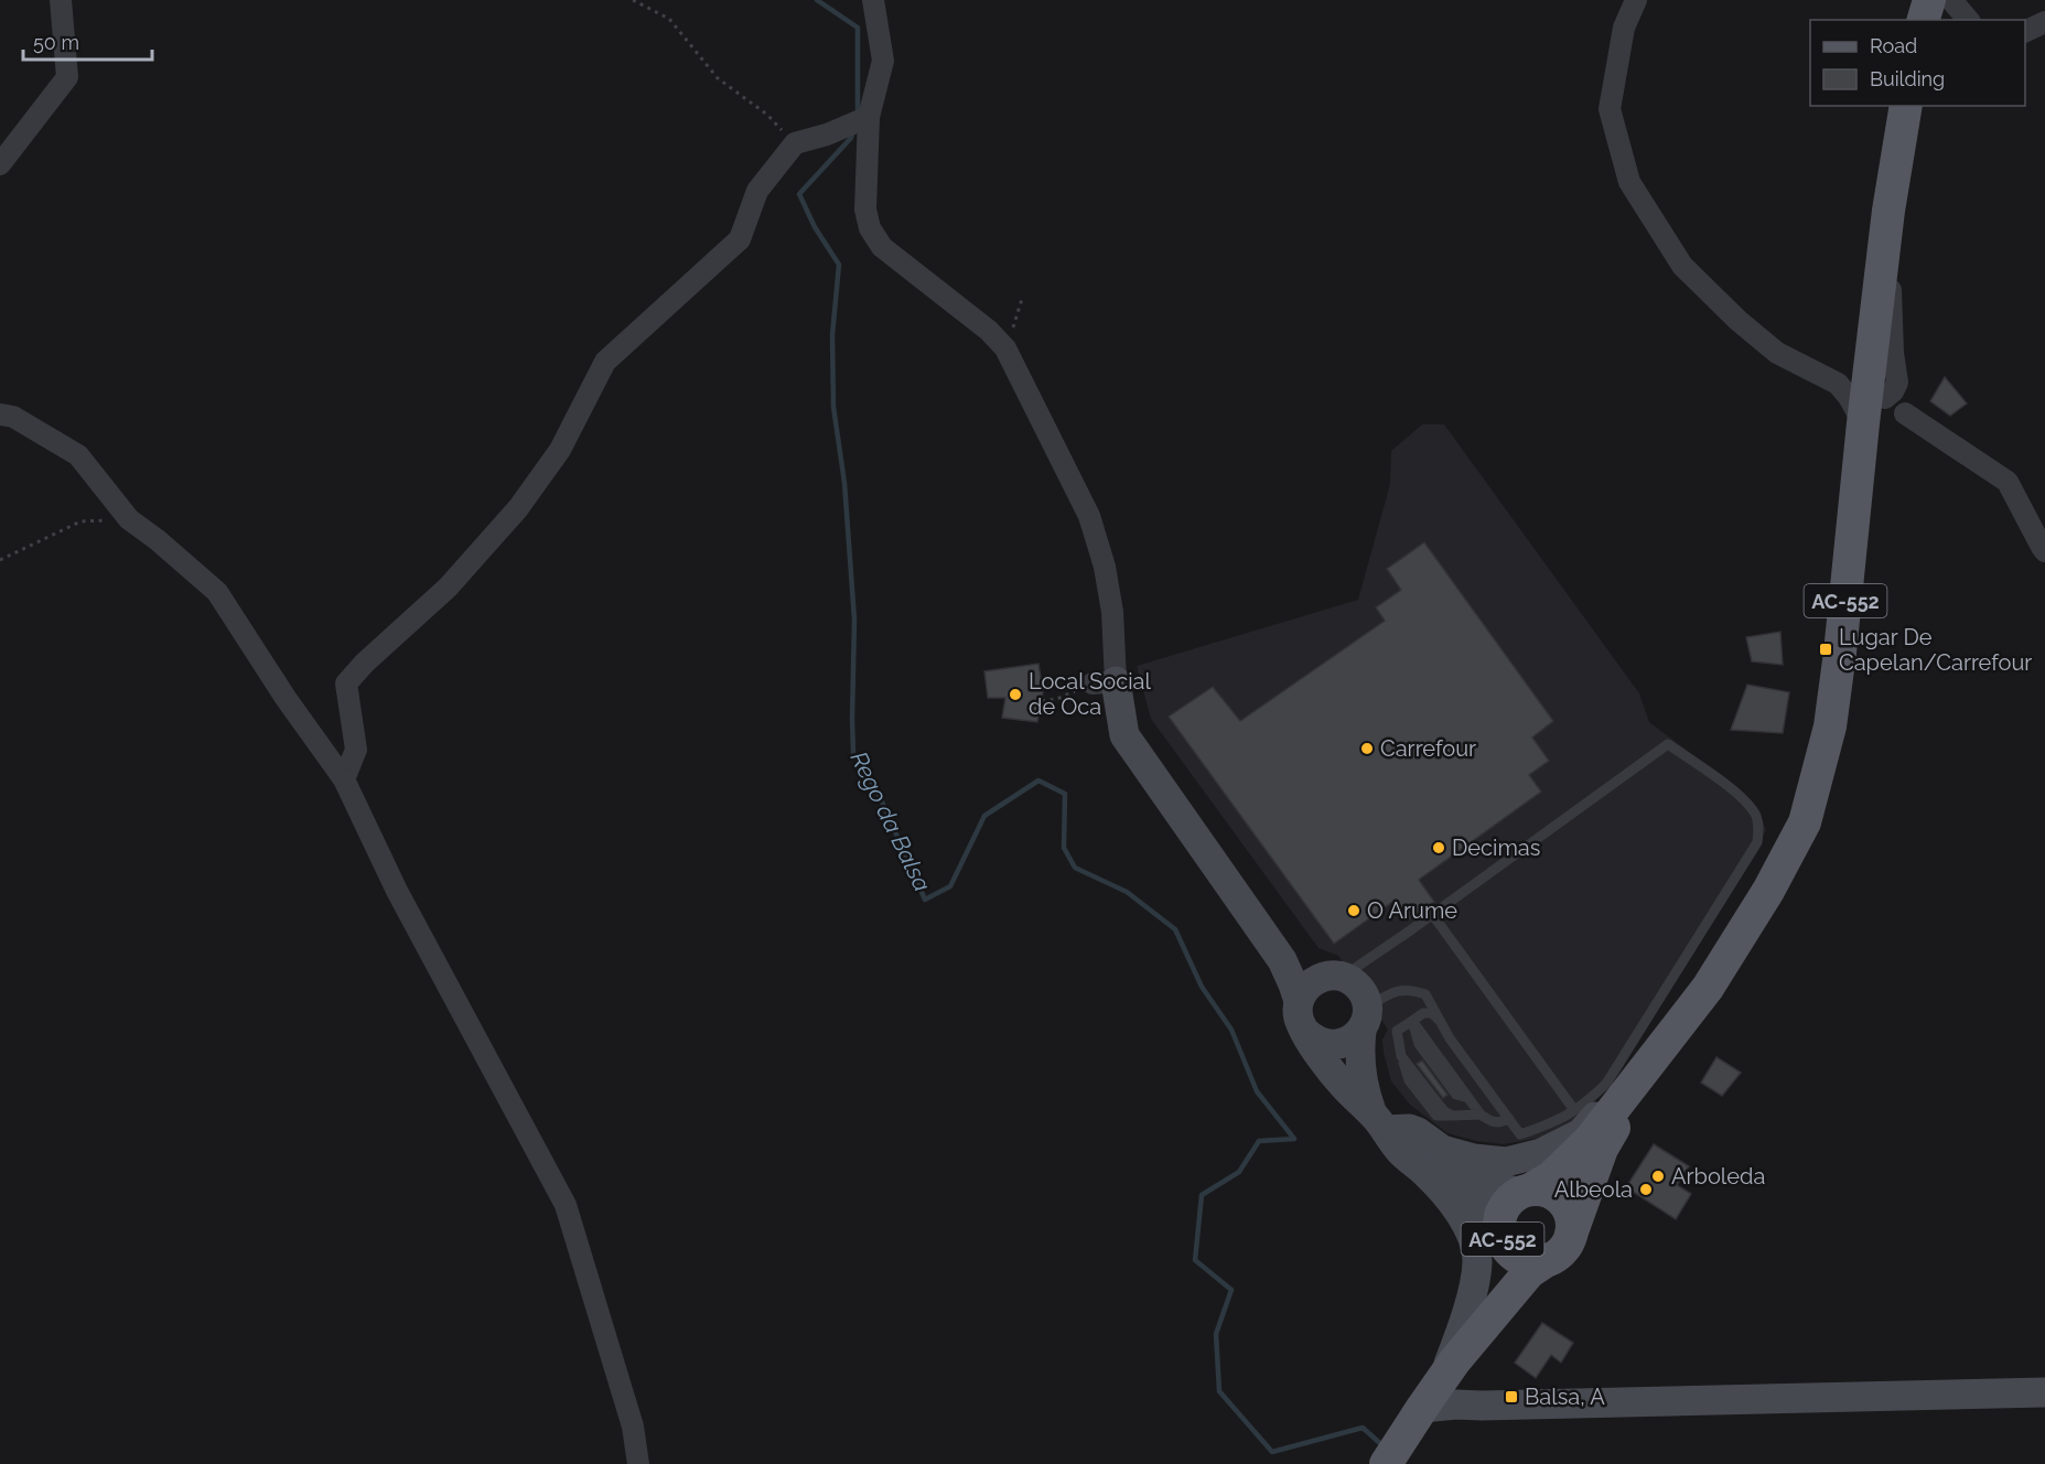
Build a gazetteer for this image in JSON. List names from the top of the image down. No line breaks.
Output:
{"streets":{"main road":["AC-552"]},"water":["Rego da Balsa"],"places":{"transit":["Lugar De Capelan/Carrefour","Balsa, A"],"other":["Local Social de Oca","Carrefour","Decimas","O Arume","Arboleda","Albeola"]},"legend":["Road","Building"],"scale_bar":"50 m"}
